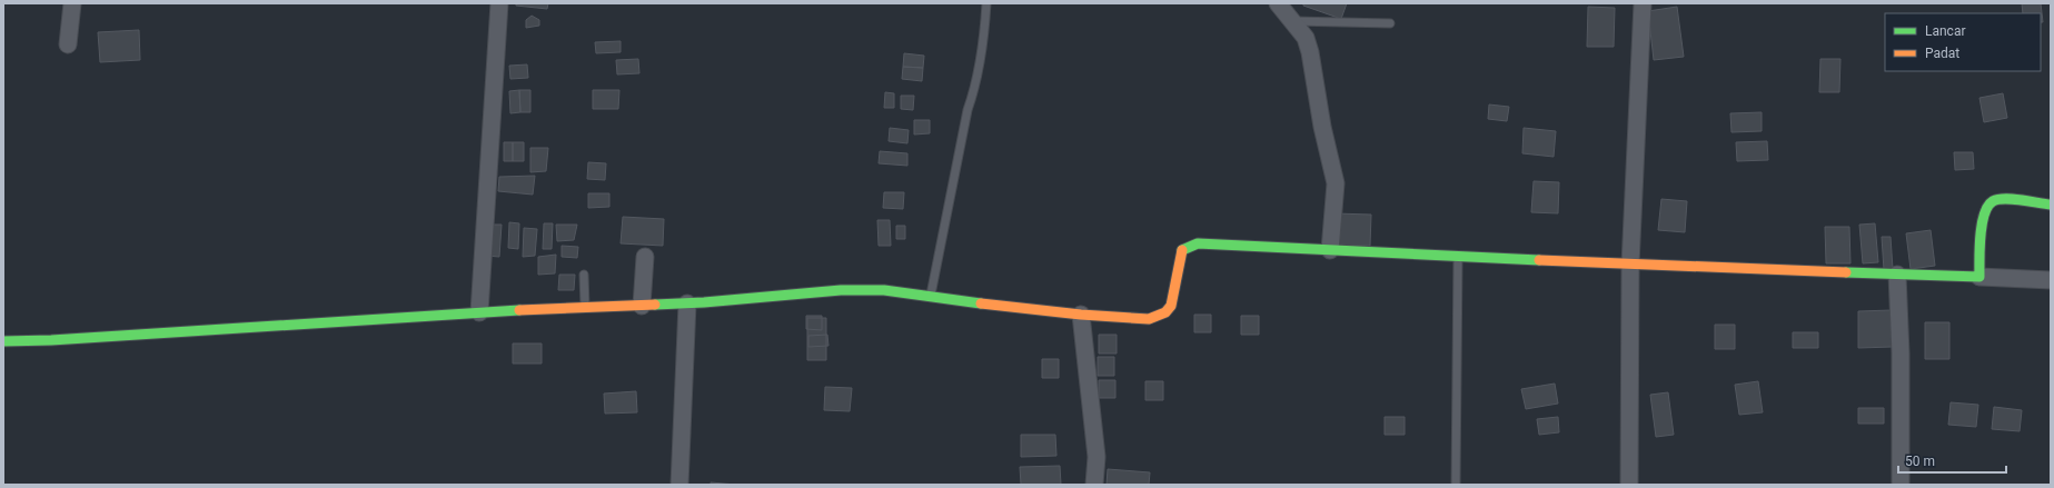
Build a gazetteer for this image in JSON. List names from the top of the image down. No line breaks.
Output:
{"legend":["Lancar","Padat"],"scale_bar":"50 m"}
